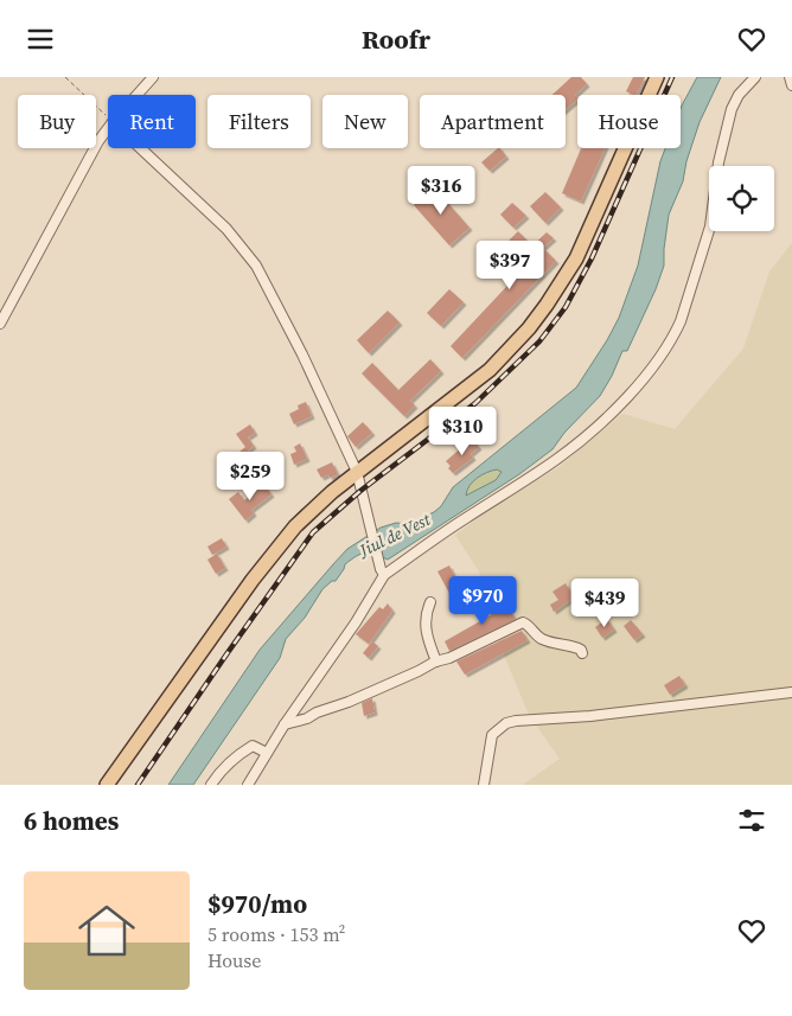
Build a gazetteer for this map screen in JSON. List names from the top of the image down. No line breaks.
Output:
{"water":["Jiul de Vest"],"page":{"header":"Roofr","chip":["Buy","Rent","Filters","New","Apartment","House"],"price":["$316","$397","$310","$259","$970","$439"],"heading":"6 homes","list":[{"name":"$970/mo","note":"5 rooms · 153 m² · House"}]}}
